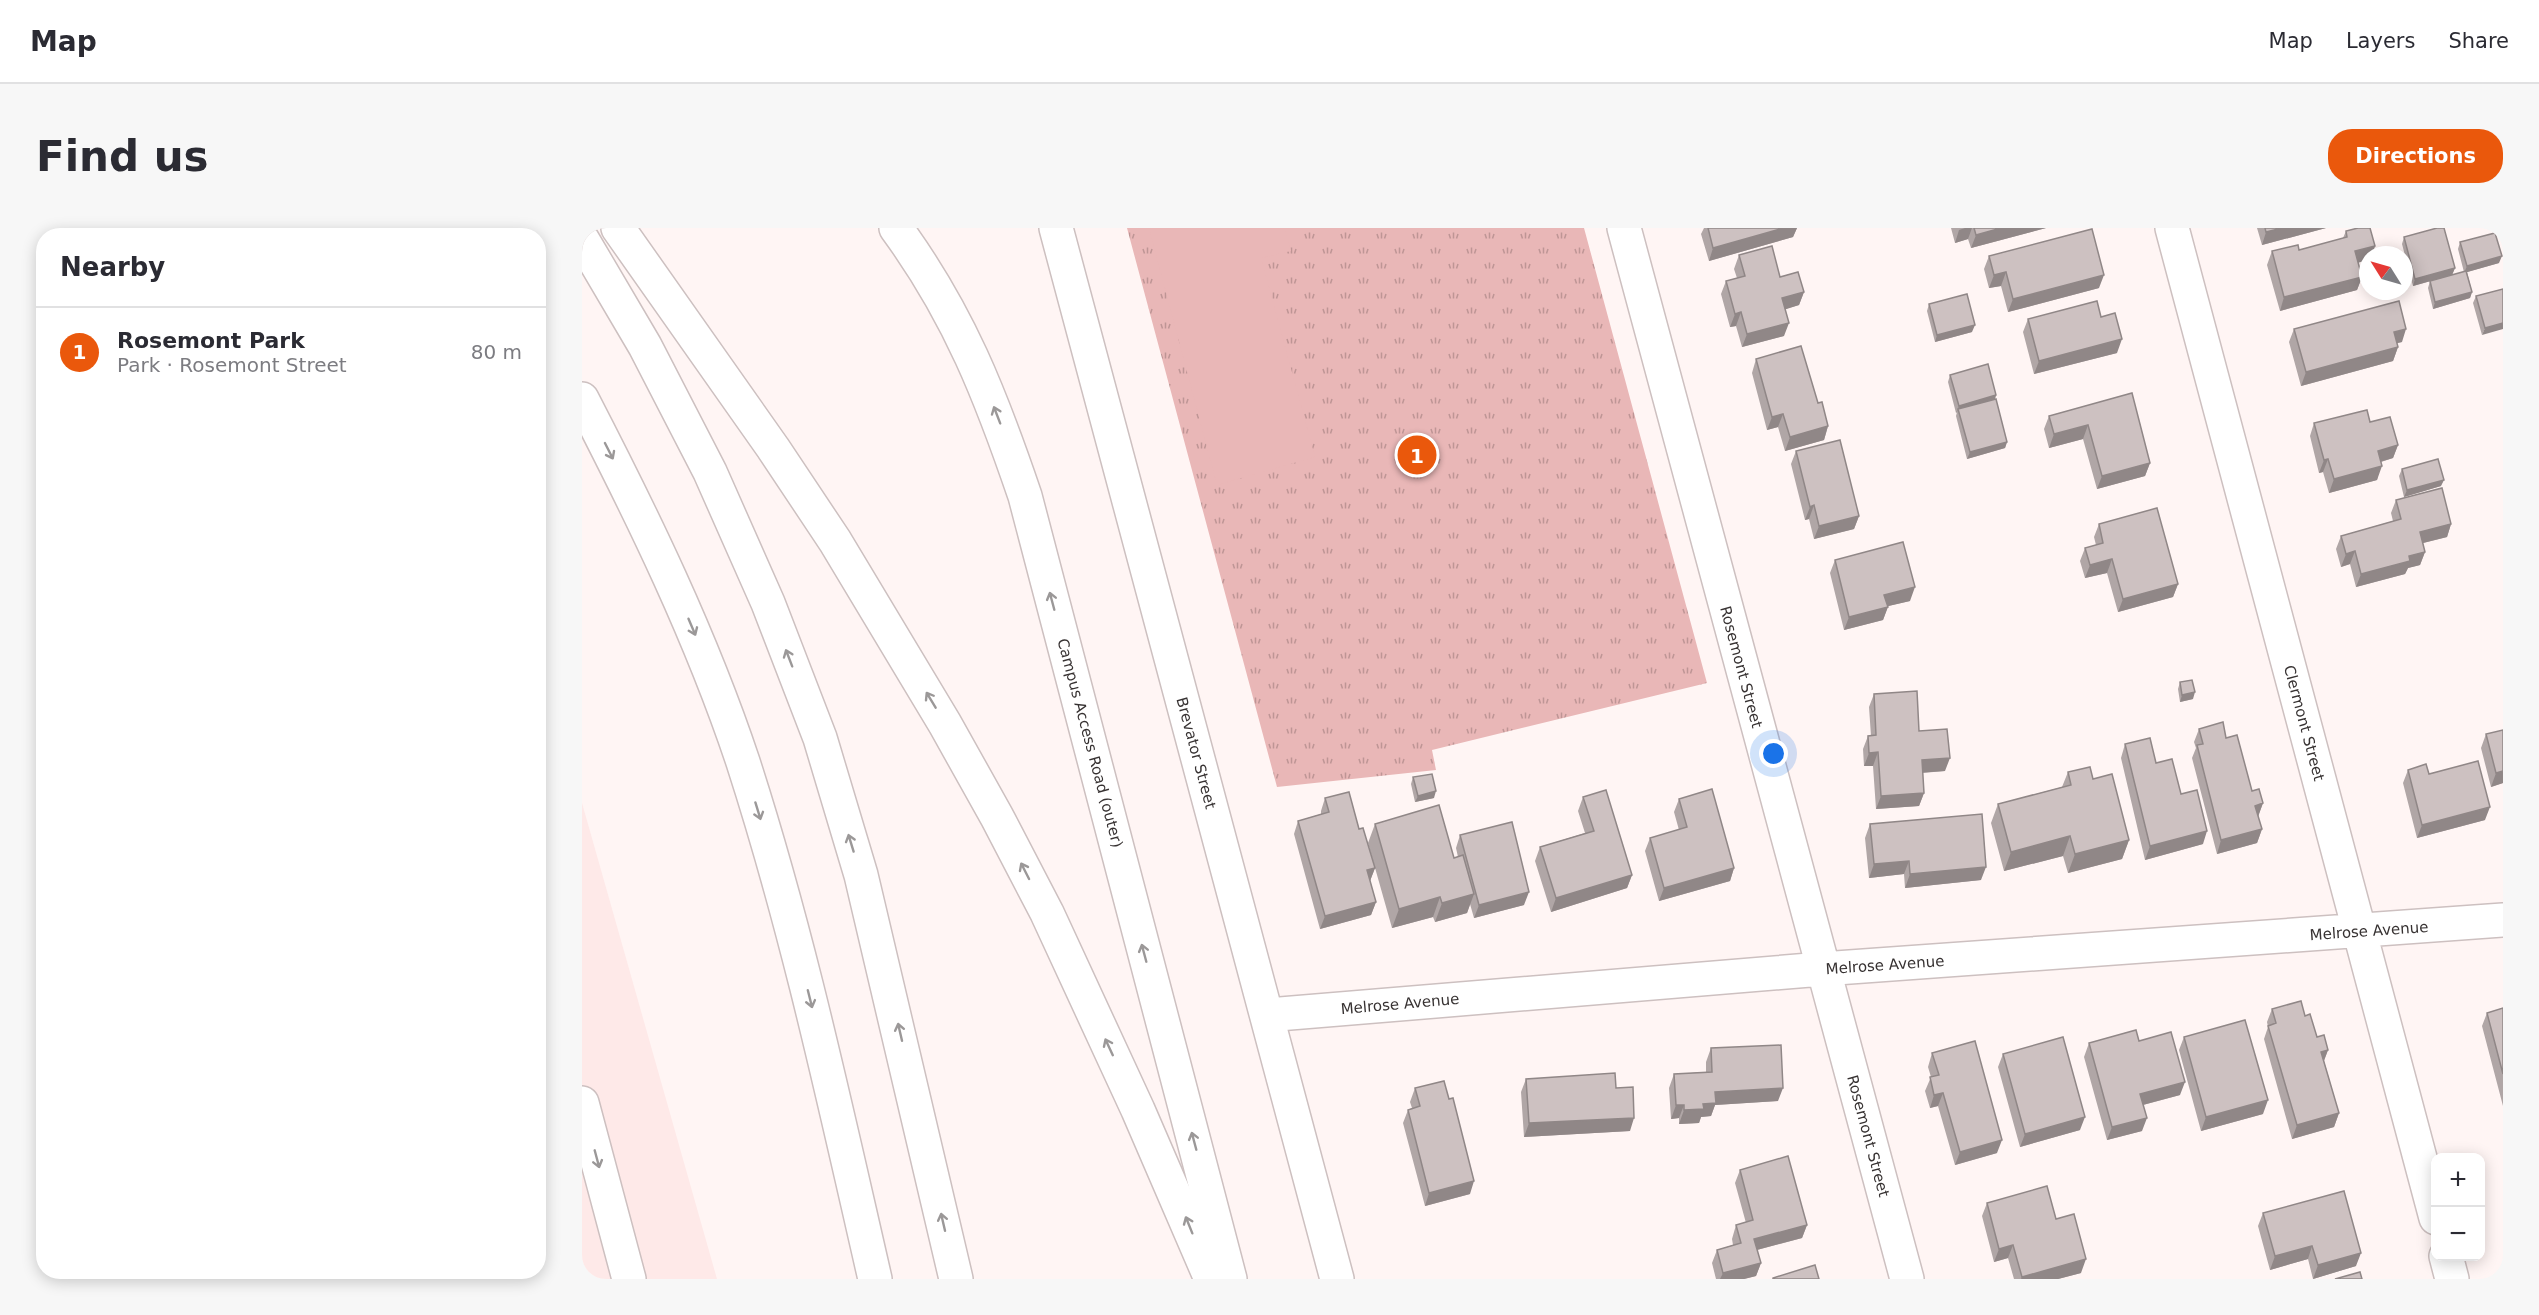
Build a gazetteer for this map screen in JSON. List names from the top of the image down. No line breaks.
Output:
{"streets":{"main road":["Rosemont Street","Clermont Street","Campus Access Road (outer)","Brevator Street","Melrose Avenue"]},"crossings":[["Rosemont Street","Melrose Avenue"],["Clermont Street","Melrose Avenue"],["Brevator Street","Melrose Avenue"]],"north":"top left","page":{"header":"Map","nav":["Map","Layers","Share"],"buttons":"Directions","title":"Find us","heading":"Nearby","list":[{"mark":"1","name":"Rosemont Park","note":"Park · Rosemont Street","value":"80 m"}],"pins":"1","map_buttons":["+","−"]}}
